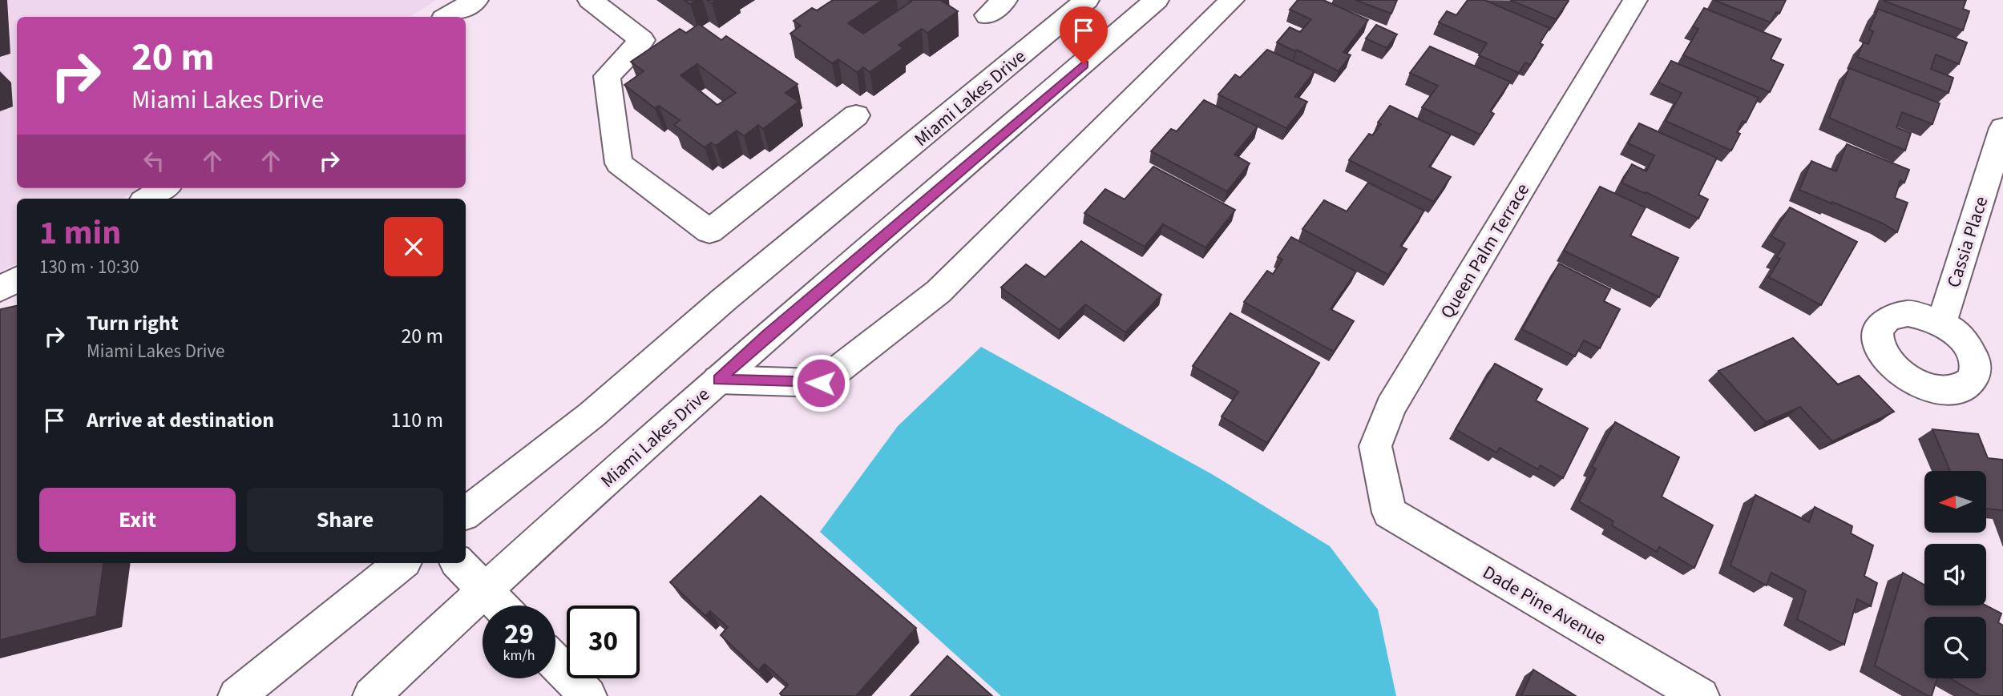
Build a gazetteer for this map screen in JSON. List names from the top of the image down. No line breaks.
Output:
{"streets":{"street":["Miami Lakes Drive","Cassia Place","Queen Palm Terrace","Dade Pine Avenue"]},"crossings":[["Queen Palm Terrace","Dade Pine Avenue"]],"north":"left","page":{"turn":["20 m","Miami Lakes Drive"],"heading":["1 min","130 m · 10:30"],"list":[{"name":"Turn right","note":"Miami Lakes Drive","value":"20 m"},{"name":"Arrive at destination","value":"110 m"}],"buttons":["Exit","Share"],"speed":"29 km/h","limit":"30"}}
